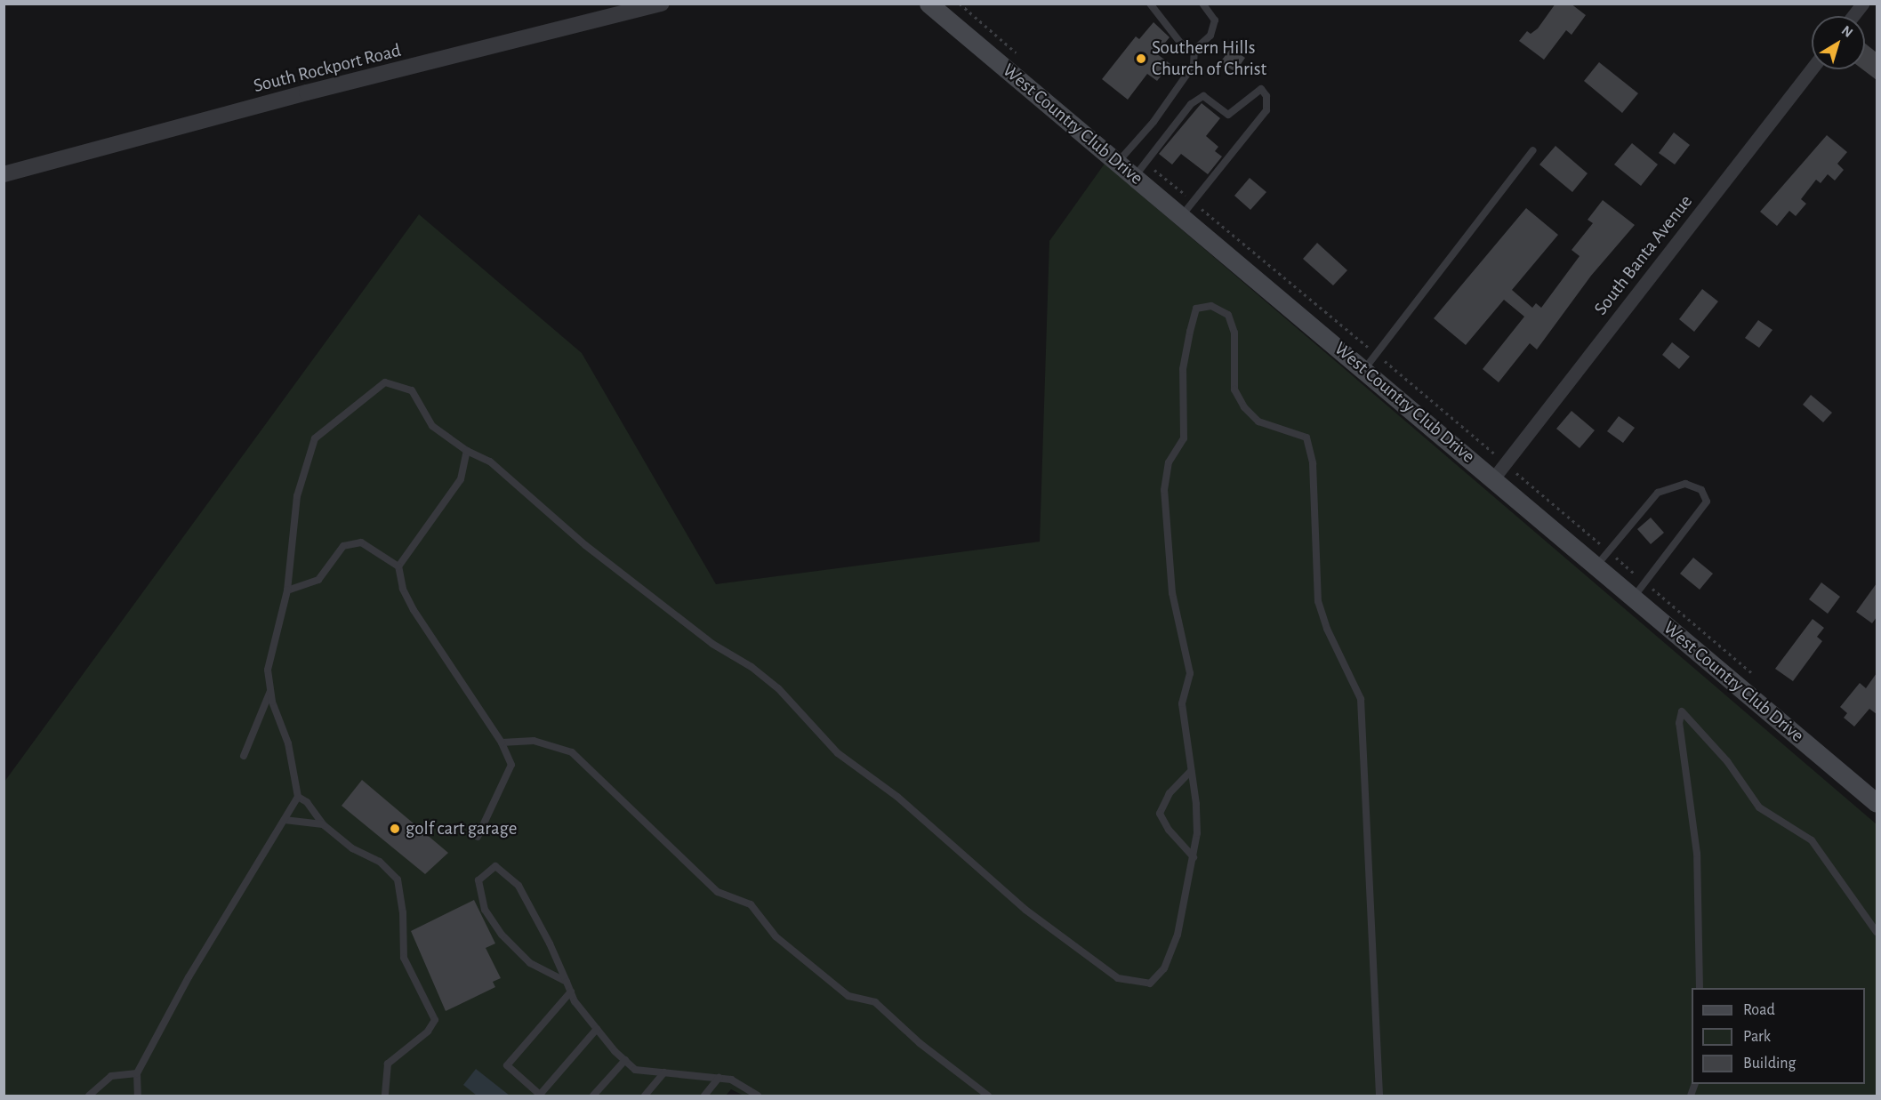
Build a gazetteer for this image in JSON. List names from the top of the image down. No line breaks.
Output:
{"streets":{"main road":["West Country Club Drive"],"street":["South Rockport Road","South Banta Avenue"]},"crossings":[["West Country Club Drive","South Banta Avenue"]],"places":["Southern Hills Church of Christ","golf cart garage"],"legend":["Road","Park","Building"],"north":"top right"}
